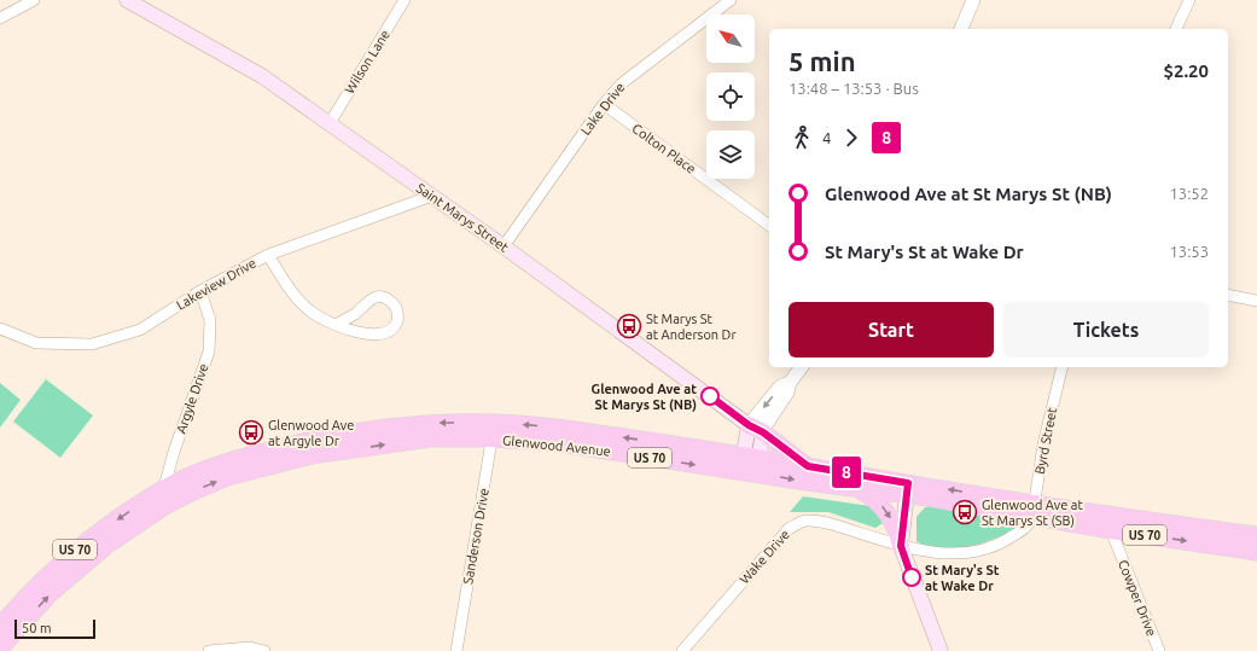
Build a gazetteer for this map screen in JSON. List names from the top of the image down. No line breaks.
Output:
{"streets":{"main road":["Saint Marys Street","Glenwood Avenue","US 70"],"street":["Wilson Lane","Lake Drive","Colton Place","Lakeview Drive","Argyle Drive","Byrd Street","Sanderson Drive","Wake Drive","Cowper Drive"]},"crossings":[["Wilson Lane","Saint Marys Street"],["Lake Drive","Colton Place"],["Lake Drive","Saint Marys Street"],["Saint Marys Street","Lakeview Drive"],["Lakeview Drive","Argyle Drive"],["Argyle Drive","Glenwood Avenue"],["Byrd Street","Glenwood Avenue"],["Byrd Street","Wake Drive"],["Glenwood Avenue","Sanderson Drive"],["Glenwood Avenue","Wake Drive"],["Glenwood Avenue","Cowper Drive"]],"places":{"bus stop":["St Marys St at Anderson Dr","Glenwood Ave at Argyle Dr","Glenwood Ave at St Marys St (SB)"],"other":["Glenwood Ave at St Marys St (NB)","St Mary's St at Wake Dr"]},"lines":["bus line 8"],"scale_bar":"50 m","north":"top left","page":{"on_map":"8","heading":["5 min","13:48 – 13:53 · Bus","$2.20"],"legs":["4","8"],"list":[{"name":"Glenwood Ave at St Marys St (NB)","value":"13:52"},{"name":"St Mary's St at Wake Dr","value":"13:53"}],"buttons":["Start","Tickets"],"scale":"50 m"}}
